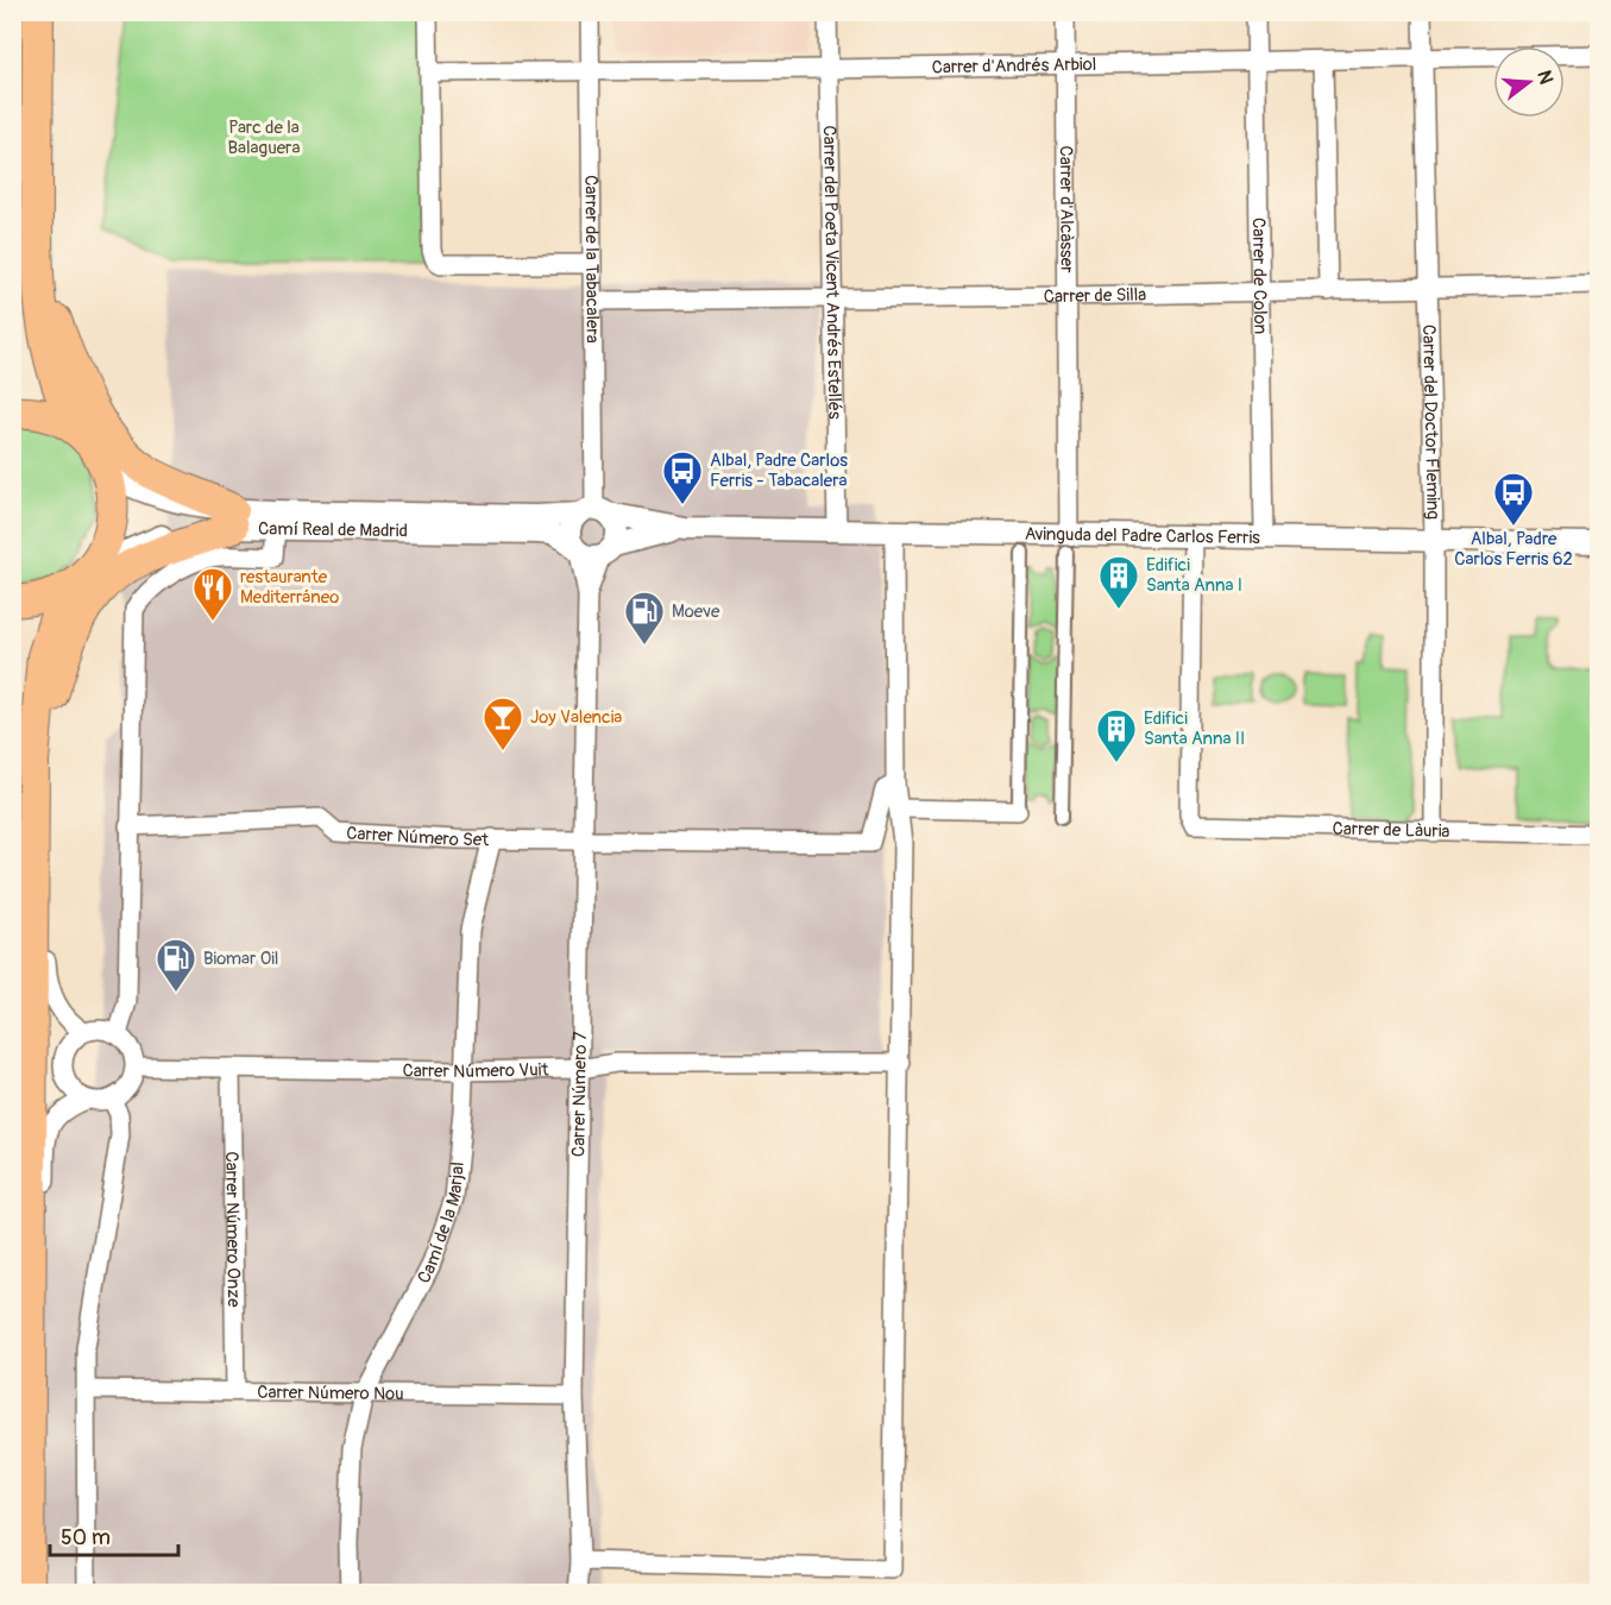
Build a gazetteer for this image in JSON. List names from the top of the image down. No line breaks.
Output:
{"streets":{"street":["Carrer d'Andrés Arbiol","Carrer d'Alcàsser","Carrer de la Tabacalera","Carrer del Poeta Vicent Andrés Estellés","Carrer de Colon","Carrer de Silla","Carrer del Doctor Fleming","Camí Real de Madrid","Avinguda del Padre Carlos Ferris","Carrer de Làuria","Carrer Número Set","Carrer Número Vuit","Carrer Número 7","Camí de la Marjal","Carrer Número Onze","Carrer Número Nou"]},"crossings":[["Carrer d'Andrés Arbiol","Carrer d'Alcàsser"],["Carrer d'Andrés Arbiol","Carrer de la Tabacalera"],["Carrer d'Andrés Arbiol","Carrer del Poeta Vicent Andrés Estellés"],["Carrer d'Andrés Arbiol","Carrer de Colon"],["Carrer d'Andrés Arbiol","Carrer del Doctor Fleming"],["Carrer d'Alcàsser","Carrer de Silla"],["Carrer d'Alcàsser","Avinguda del Padre Carlos Ferris"],["Carrer de la Tabacalera","Carrer de Silla"],["Carrer de la Tabacalera","Camí Real de Madrid"],["Carrer de la Tabacalera","Avinguda del Padre Carlos Ferris"],["Carrer de la Tabacalera","Carrer Número 7"],["Carrer del Poeta Vicent Andrés Estellés","Carrer de Silla"],["Carrer del Poeta Vicent Andrés Estellés","Avinguda del Padre Carlos Ferris"],["Carrer de Colon","Carrer de Silla"],["Carrer de Colon","Avinguda del Padre Carlos Ferris"],["Carrer de Silla","Carrer del Doctor Fleming"],["Carrer del Doctor Fleming","Avinguda del Padre Carlos Ferris"],["Carrer del Doctor Fleming","Carrer de Làuria"],["Camí Real de Madrid","Avinguda del Padre Carlos Ferris"],["Camí Real de Madrid","Carrer Número 7"],["Avinguda del Padre Carlos Ferris","Carrer de Làuria"],["Avinguda del Padre Carlos Ferris","Carrer Número 7"],["Carrer Número Set","Carrer Número 7"],["Carrer Número Set","Camí de la Marjal"],["Carrer Número Vuit","Carrer Número 7"],["Carrer Número Vuit","Camí de la Marjal"],["Carrer Número Vuit","Carrer Número Onze"],["Carrer Número 7","Carrer Número Nou"],["Camí de la Marjal","Carrer Número Nou"],["Carrer Número Onze","Carrer Número Nou"]],"parks":["Parc de la Balaguera"],"places":{"bus stop":["Albal, Padre Carlos Ferris - Tabacalera","Albal, Padre Carlos Ferris 62"],"building":["Edifici Santa Anna I","Edifici Santa Anna II"],"restaurant":["restaurante Mediterráneo"],"fuel station":["Moeve","Biomar Oil"],"bar":["Joy Valencia"]},"scale_bar":"50 m","north":"right"}
